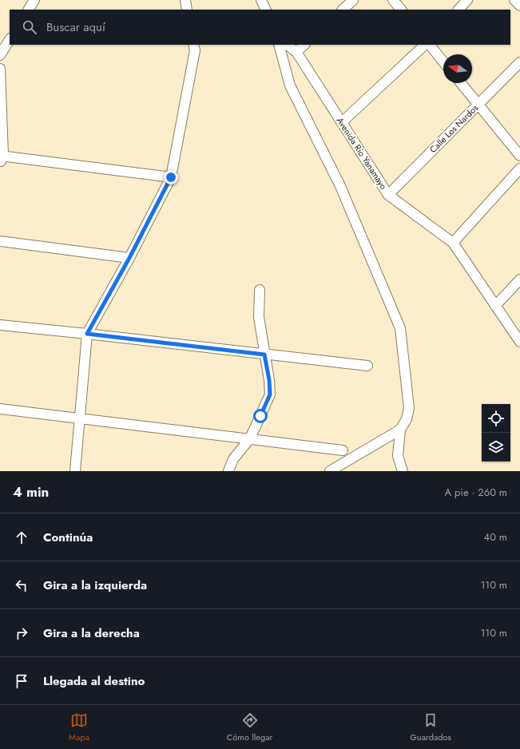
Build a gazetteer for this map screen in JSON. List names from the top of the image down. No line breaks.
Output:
{"streets":{"street":["Calle Los Nardos","Avenida Río Yanamayo"]},"crossings":[["Calle Los Nardos","Avenida Río Yanamayo"]],"north":"left","page":{"search":"Buscar aquí","heading":["4 min","A pie · 260 m"],"list":[["Continúa","40 m"],["Gira a la izquierda","110 m"],["Gira a la derecha","110 m"],"Llegada al destino"],"nav":["Mapa","Cómo llegar","Guardados"]}}
